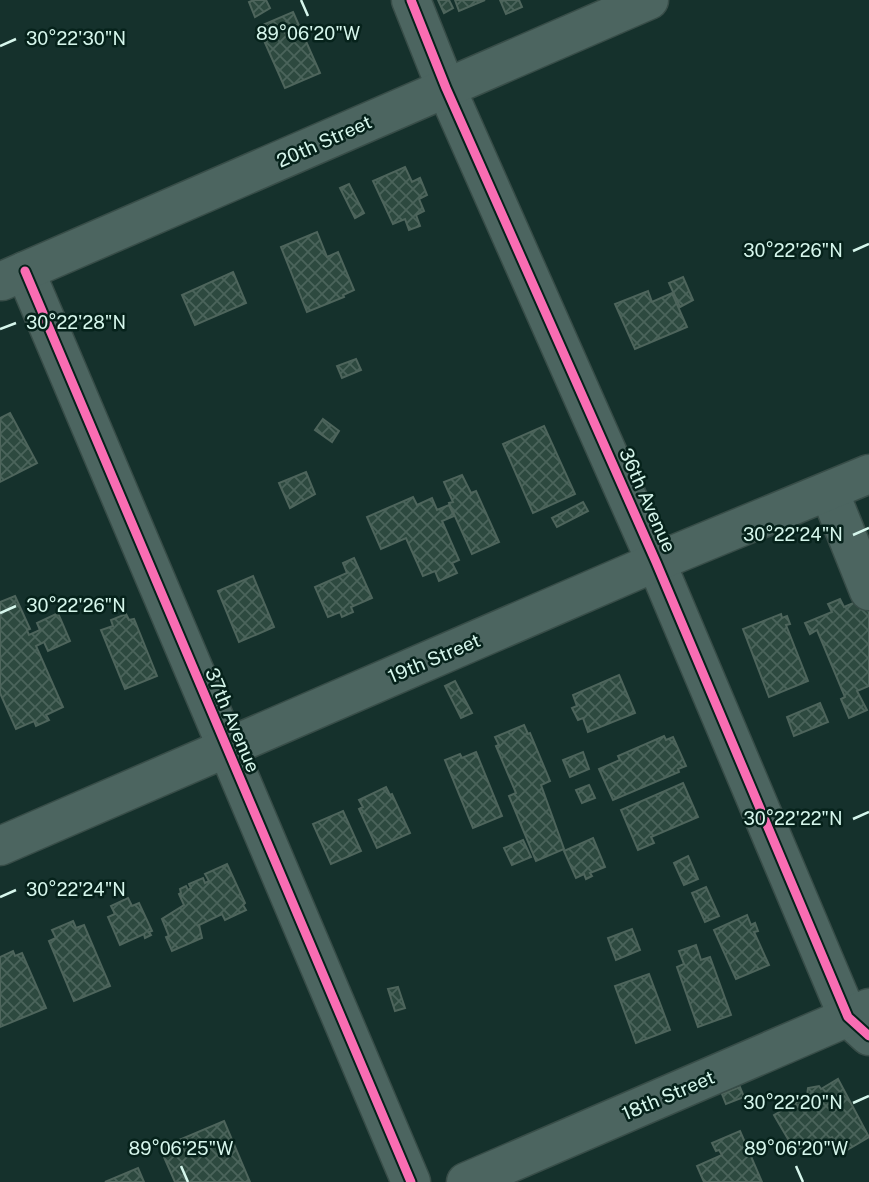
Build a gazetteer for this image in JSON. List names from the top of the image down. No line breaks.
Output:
{"streets":{"street":["20th Street","36th Avenue","19th Street","37th Avenue","18th Street"]},"crossings":[["20th Street","36th Avenue"],["20th Street","37th Avenue"],["36th Avenue","19th Street"],["36th Avenue","18th Street"],["19th Street","37th Avenue"]],"coordinates":["89°06'20\"W","30°22'30\"N","30°22'26\"N","30°22'28\"N","30°22'24\"N","30°22'22\"N","30°22'20\"N","89°06'25\"W"]}
